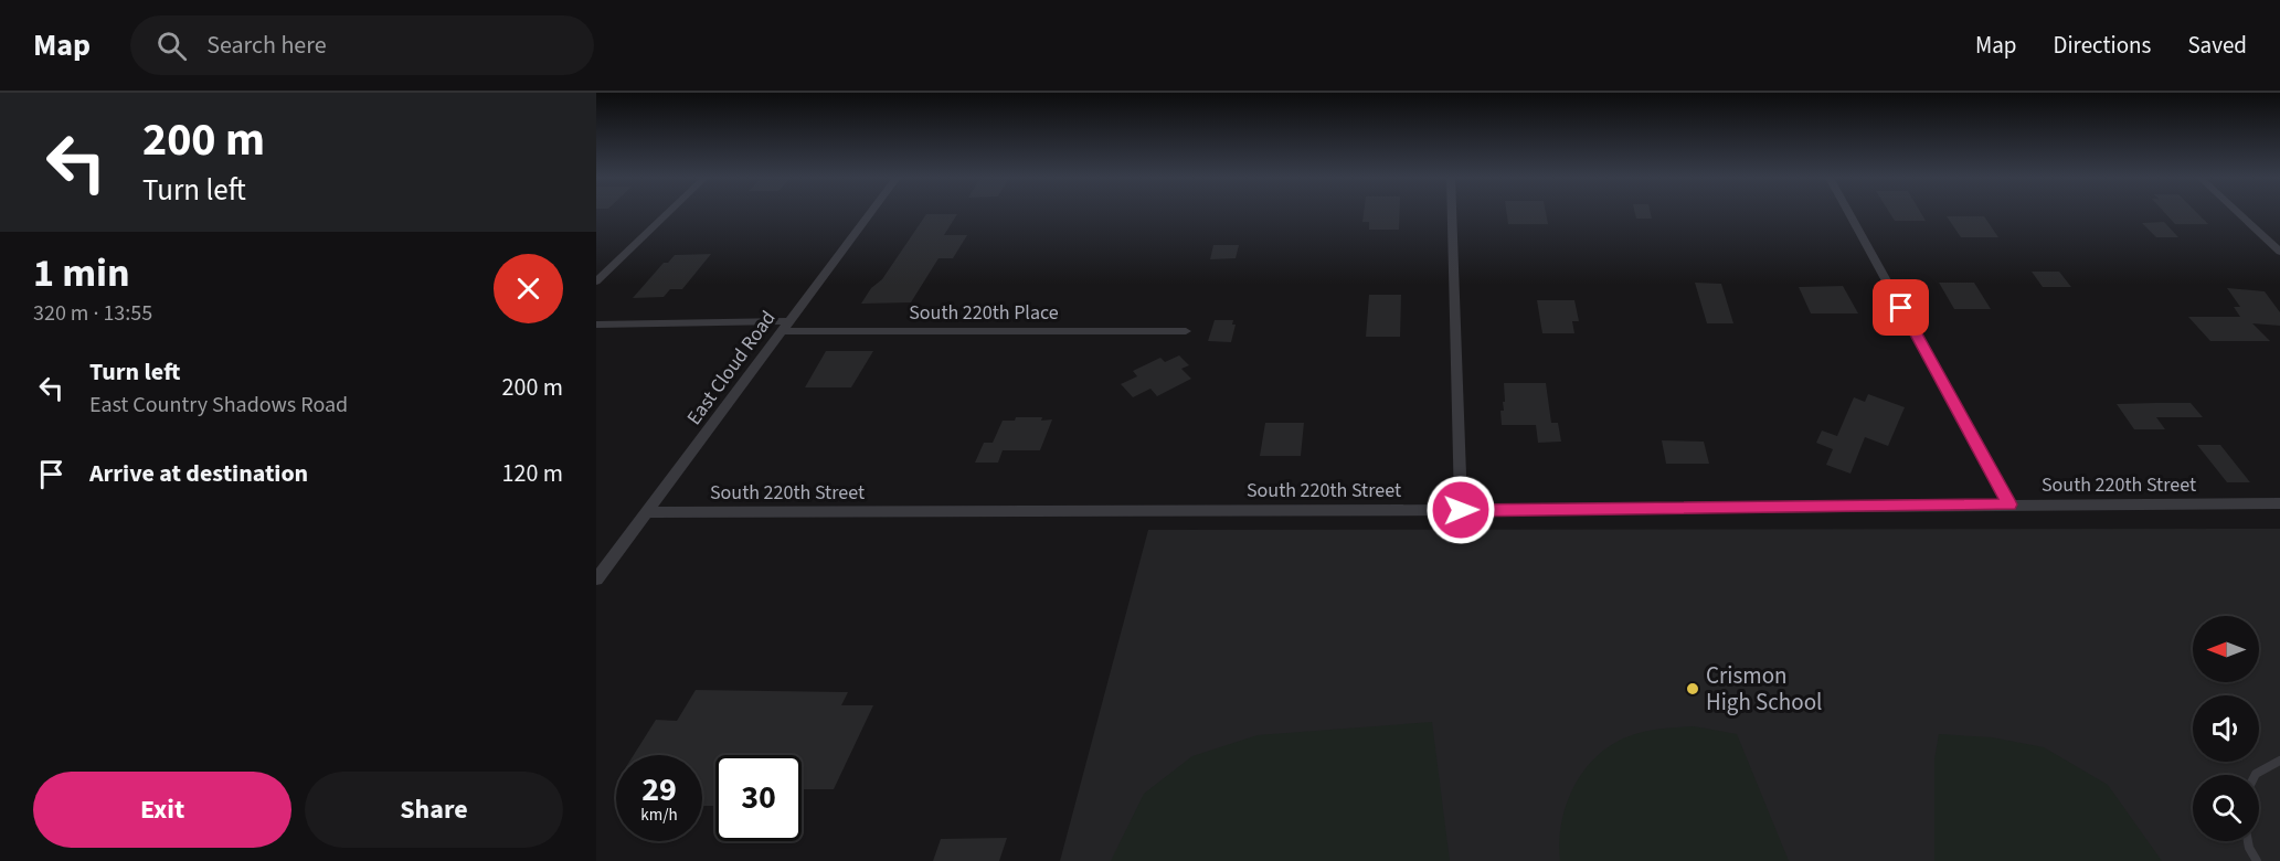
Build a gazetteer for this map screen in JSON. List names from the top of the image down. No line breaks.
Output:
{"streets":{"street":["South 220th Place","East Cloud Road","South 220th Street"]},"crossings":[["South 220th Place","East Cloud Road"],["East Cloud Road","South 220th Street"]],"places":["Crismon High School"],"north":"left","page":{"header":"Map","search":"Search here","nav":["Map","Directions","Saved"],"turn":["200 m","Turn left"],"heading":["1 min","320 m · 13:55"],"list":[{"name":"Turn left","note":"East Country Shadows Road","value":"200 m"},{"name":"Arrive at destination","value":"120 m"}],"speed":"29 km/h","limit":"30","buttons":["Exit","Share"]}}
